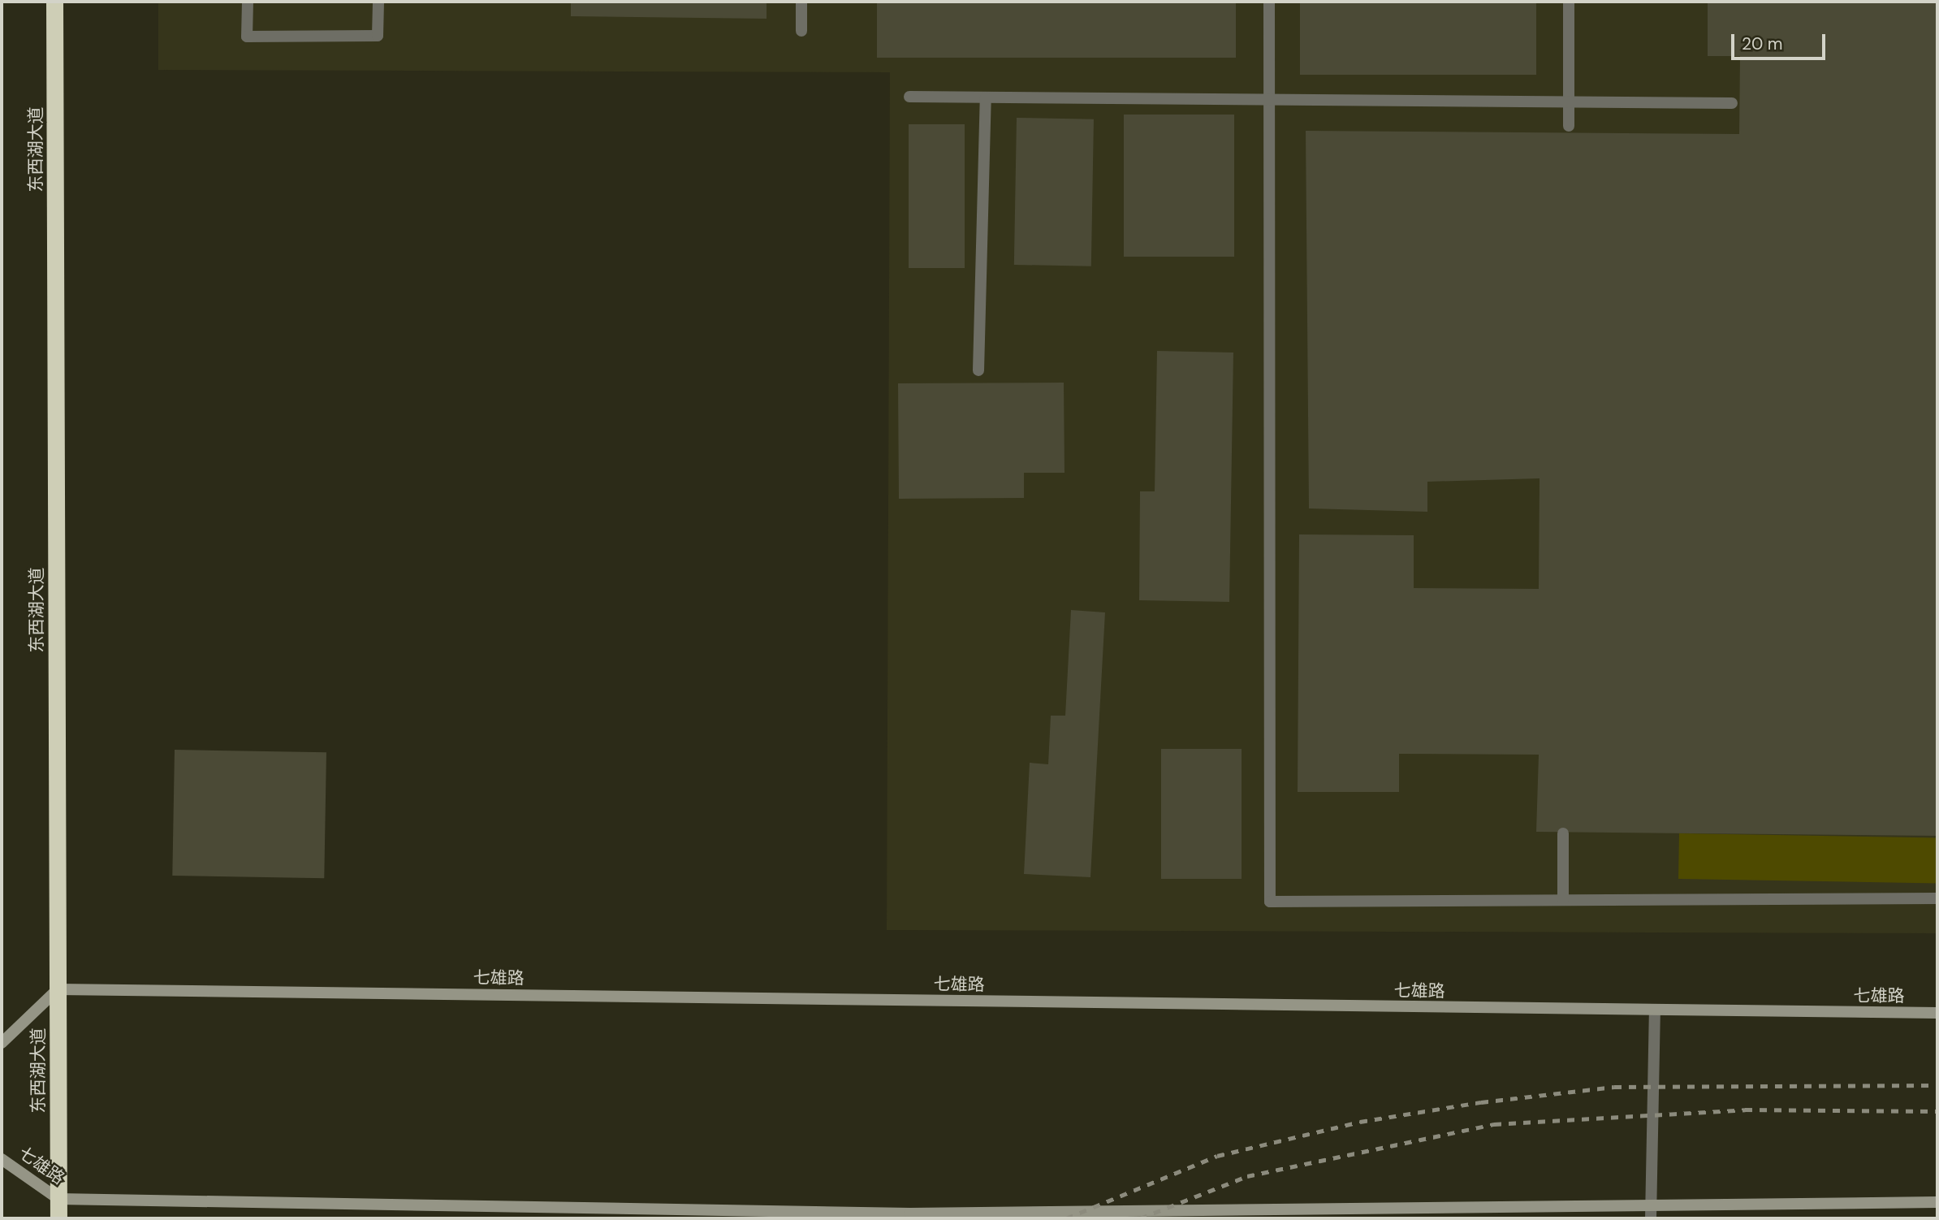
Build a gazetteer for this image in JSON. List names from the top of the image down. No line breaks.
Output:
{"streets":{"highway":["东西湖大道"],"street":["七雄路"]},"crossings":[["东西湖大道","七雄路"]],"scale_bar":"20 m"}
